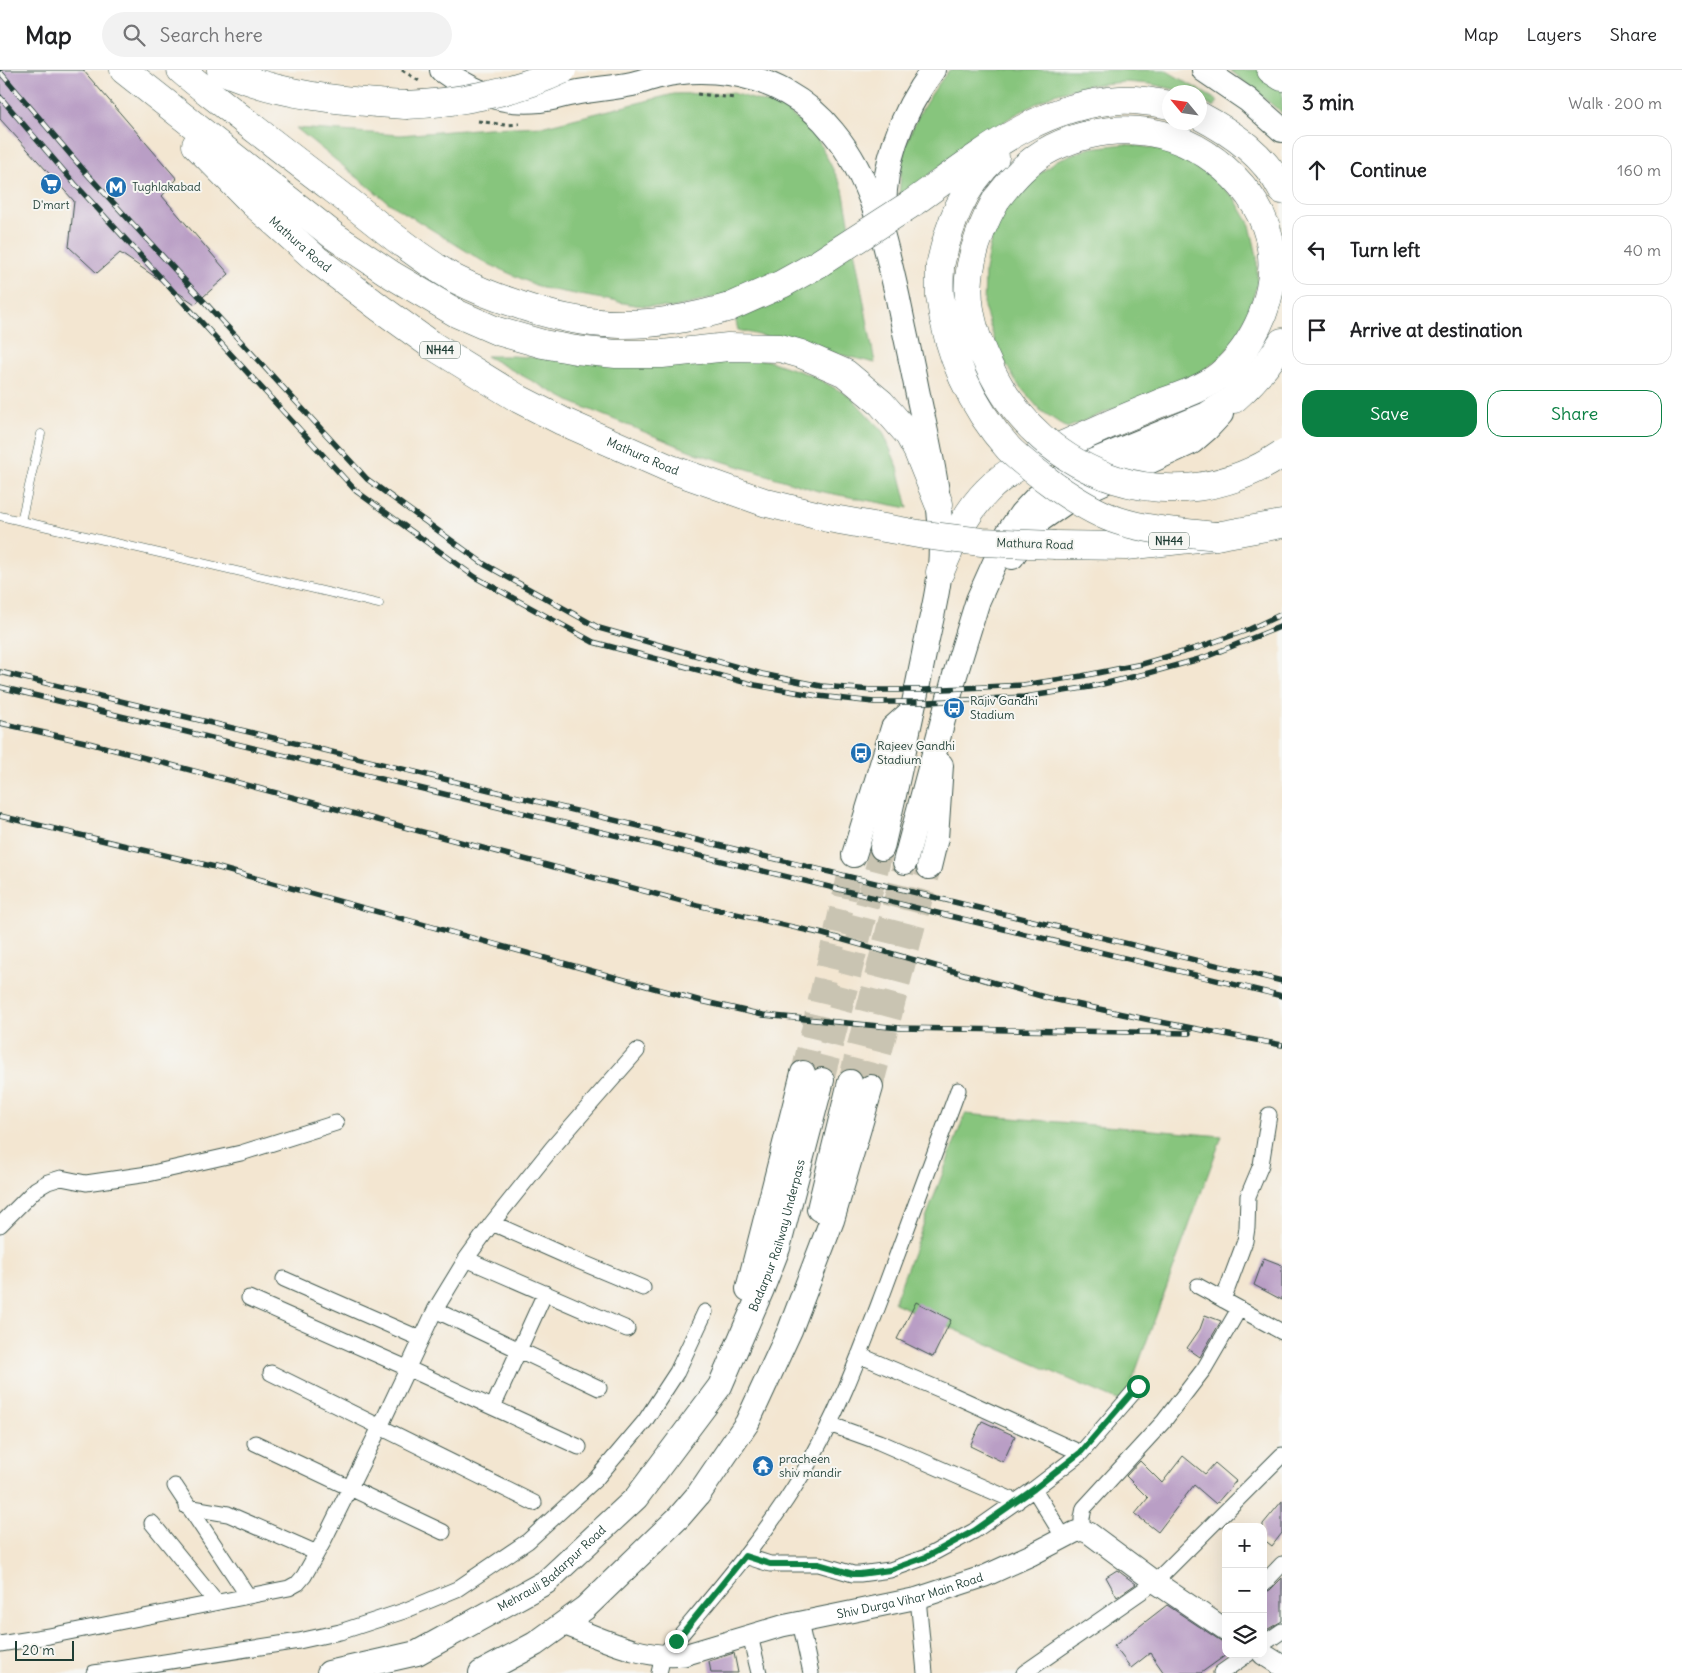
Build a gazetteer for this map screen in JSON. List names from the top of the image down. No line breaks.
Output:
{"streets":{"highway":["Mathura Road","NH44"],"main road":["Badarpur Railway Underpass","Mehrauli Badarpur Road"],"street":["Shiv Durga Vihar Main Road"]},"crossings":[["Badarpur Railway Underpass","Mehrauli Badarpur Road"]],"places":{"supermarket":["D'mart"],"metro station":["Tughlakabad"],"bus stop":["Rajiv Gandhi Stadium","Rajeev Gandhi Stadium"],"temple":["pracheen shiv mandir"]},"scale_bar":"20 m","north":"top left","page":{"header":"Map","search":"Search here","nav":["Map","Layers","Share"],"heading":["3 min","Walk · 200 m"],"list":[["Continue","160 m"],["Turn left","40 m"],"Arrive at destination"],"buttons":["Save","Share"],"map_buttons":["+","−"],"scale":"20 m"}}
